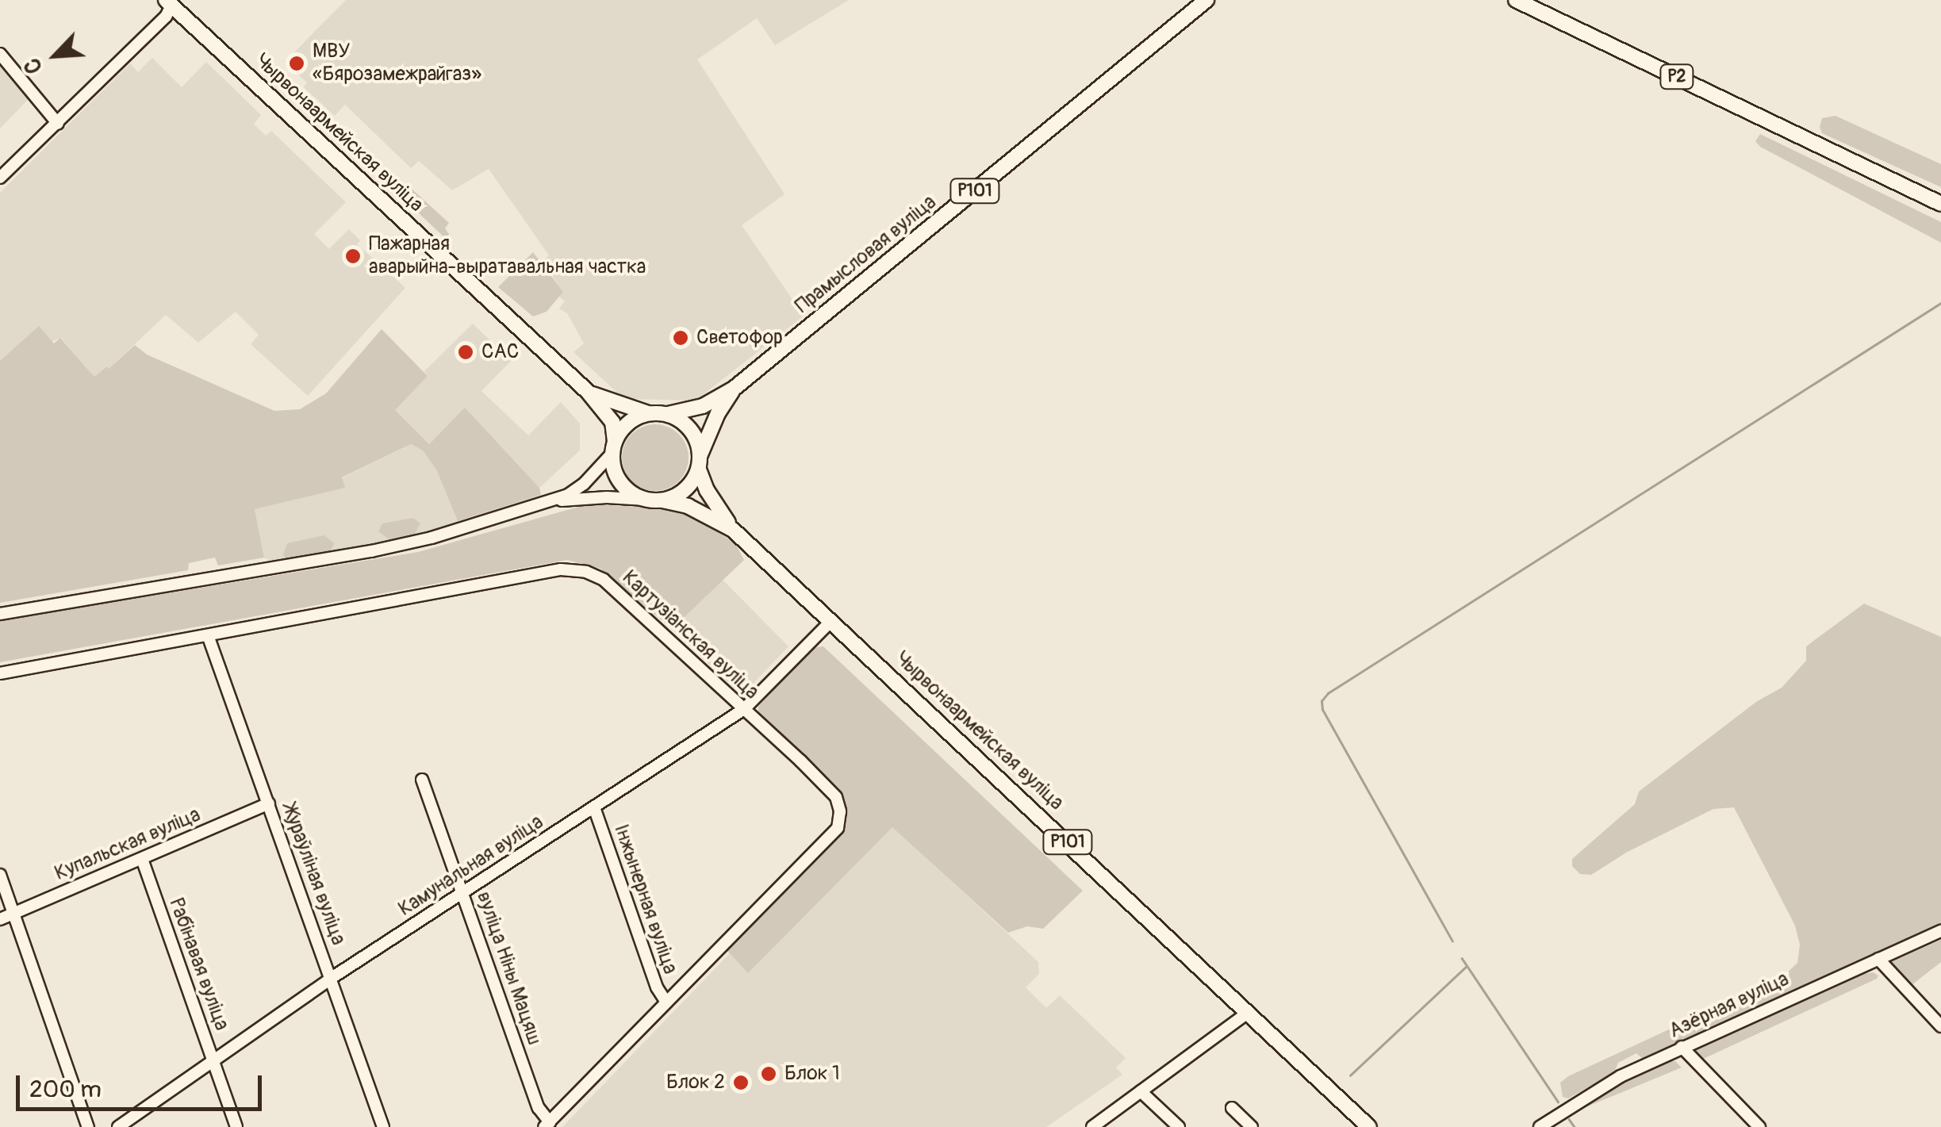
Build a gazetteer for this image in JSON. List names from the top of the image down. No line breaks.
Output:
{"streets":{"main road":["Р2","Чырвонаармейская вуліца","Р101","Прамысловая вуліца"],"street":["Картузіанская вуліца","Купальская вуліца","Камунальная вуліца","Жураўліная вуліца","Інжынерная вуліца","Рабінавая вуліца","вуліца Ніны Мацяш","Азёрная вуліца"]},"crossings":[["Чырвонаармейская вуліца","Р101"],["Чырвонаармейская вуліца","Прамысловая вуліца"],["Чырвонаармейская вуліца","Камунальная вуліца"],["Р101","Прамысловая вуліца"],["Картузіанская вуліца","Камунальная вуліца"],["Картузіанская вуліца","Жураўліная вуліца"],["Картузіанская вуліца","Інжынерная вуліца"],["Картузіанская вуліца","вуліца Ніны Мацяш"],["Купальская вуліца","Жураўліная вуліца"],["Купальская вуліца","Рабінавая вуліца"],["Камунальная вуліца","Жураўліная вуліца"],["Камунальная вуліца","Інжынерная вуліца"],["Камунальная вуліца","Рабінавая вуліца"],["Камунальная вуліца","вуліца Ніны Мацяш"]],"places":["МВУ «Бярозамежрайгаз»","Пажарная аварыйна-выратавальная частка","Светофор","САС","Блок 1","Блок 2"],"scale_bar":"200 m","north":"bottom left"}
